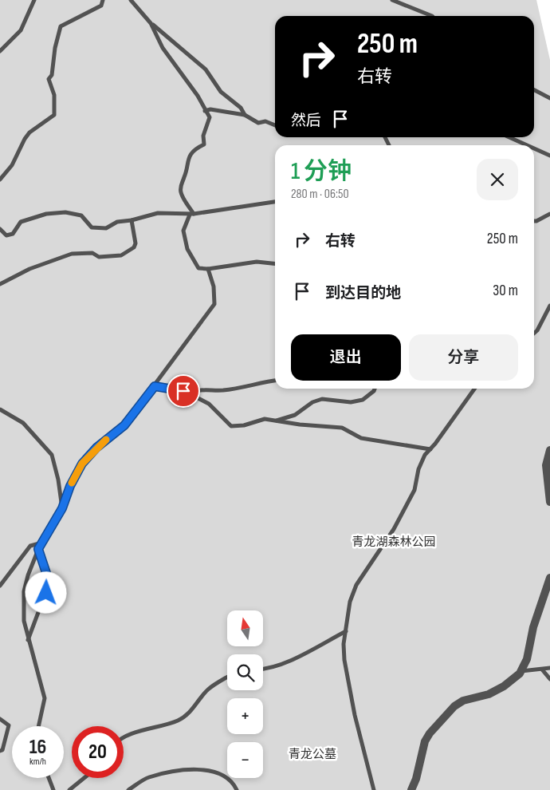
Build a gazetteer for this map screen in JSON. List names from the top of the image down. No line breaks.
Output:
{"parks":["青龙湖森林公园","青龙公墓"],"north":"top","page":{"turn":["250 m","右转"],"then":"然后","heading":["1 分钟","280 m · 06:50"],"list":[{"name":"右转","value":"250 m"},{"name":"到达目的地","value":"30 m"}],"buttons":["退出","分享"],"map_buttons":["+","−"],"speed":"16 km/h","limit":"20"}}
